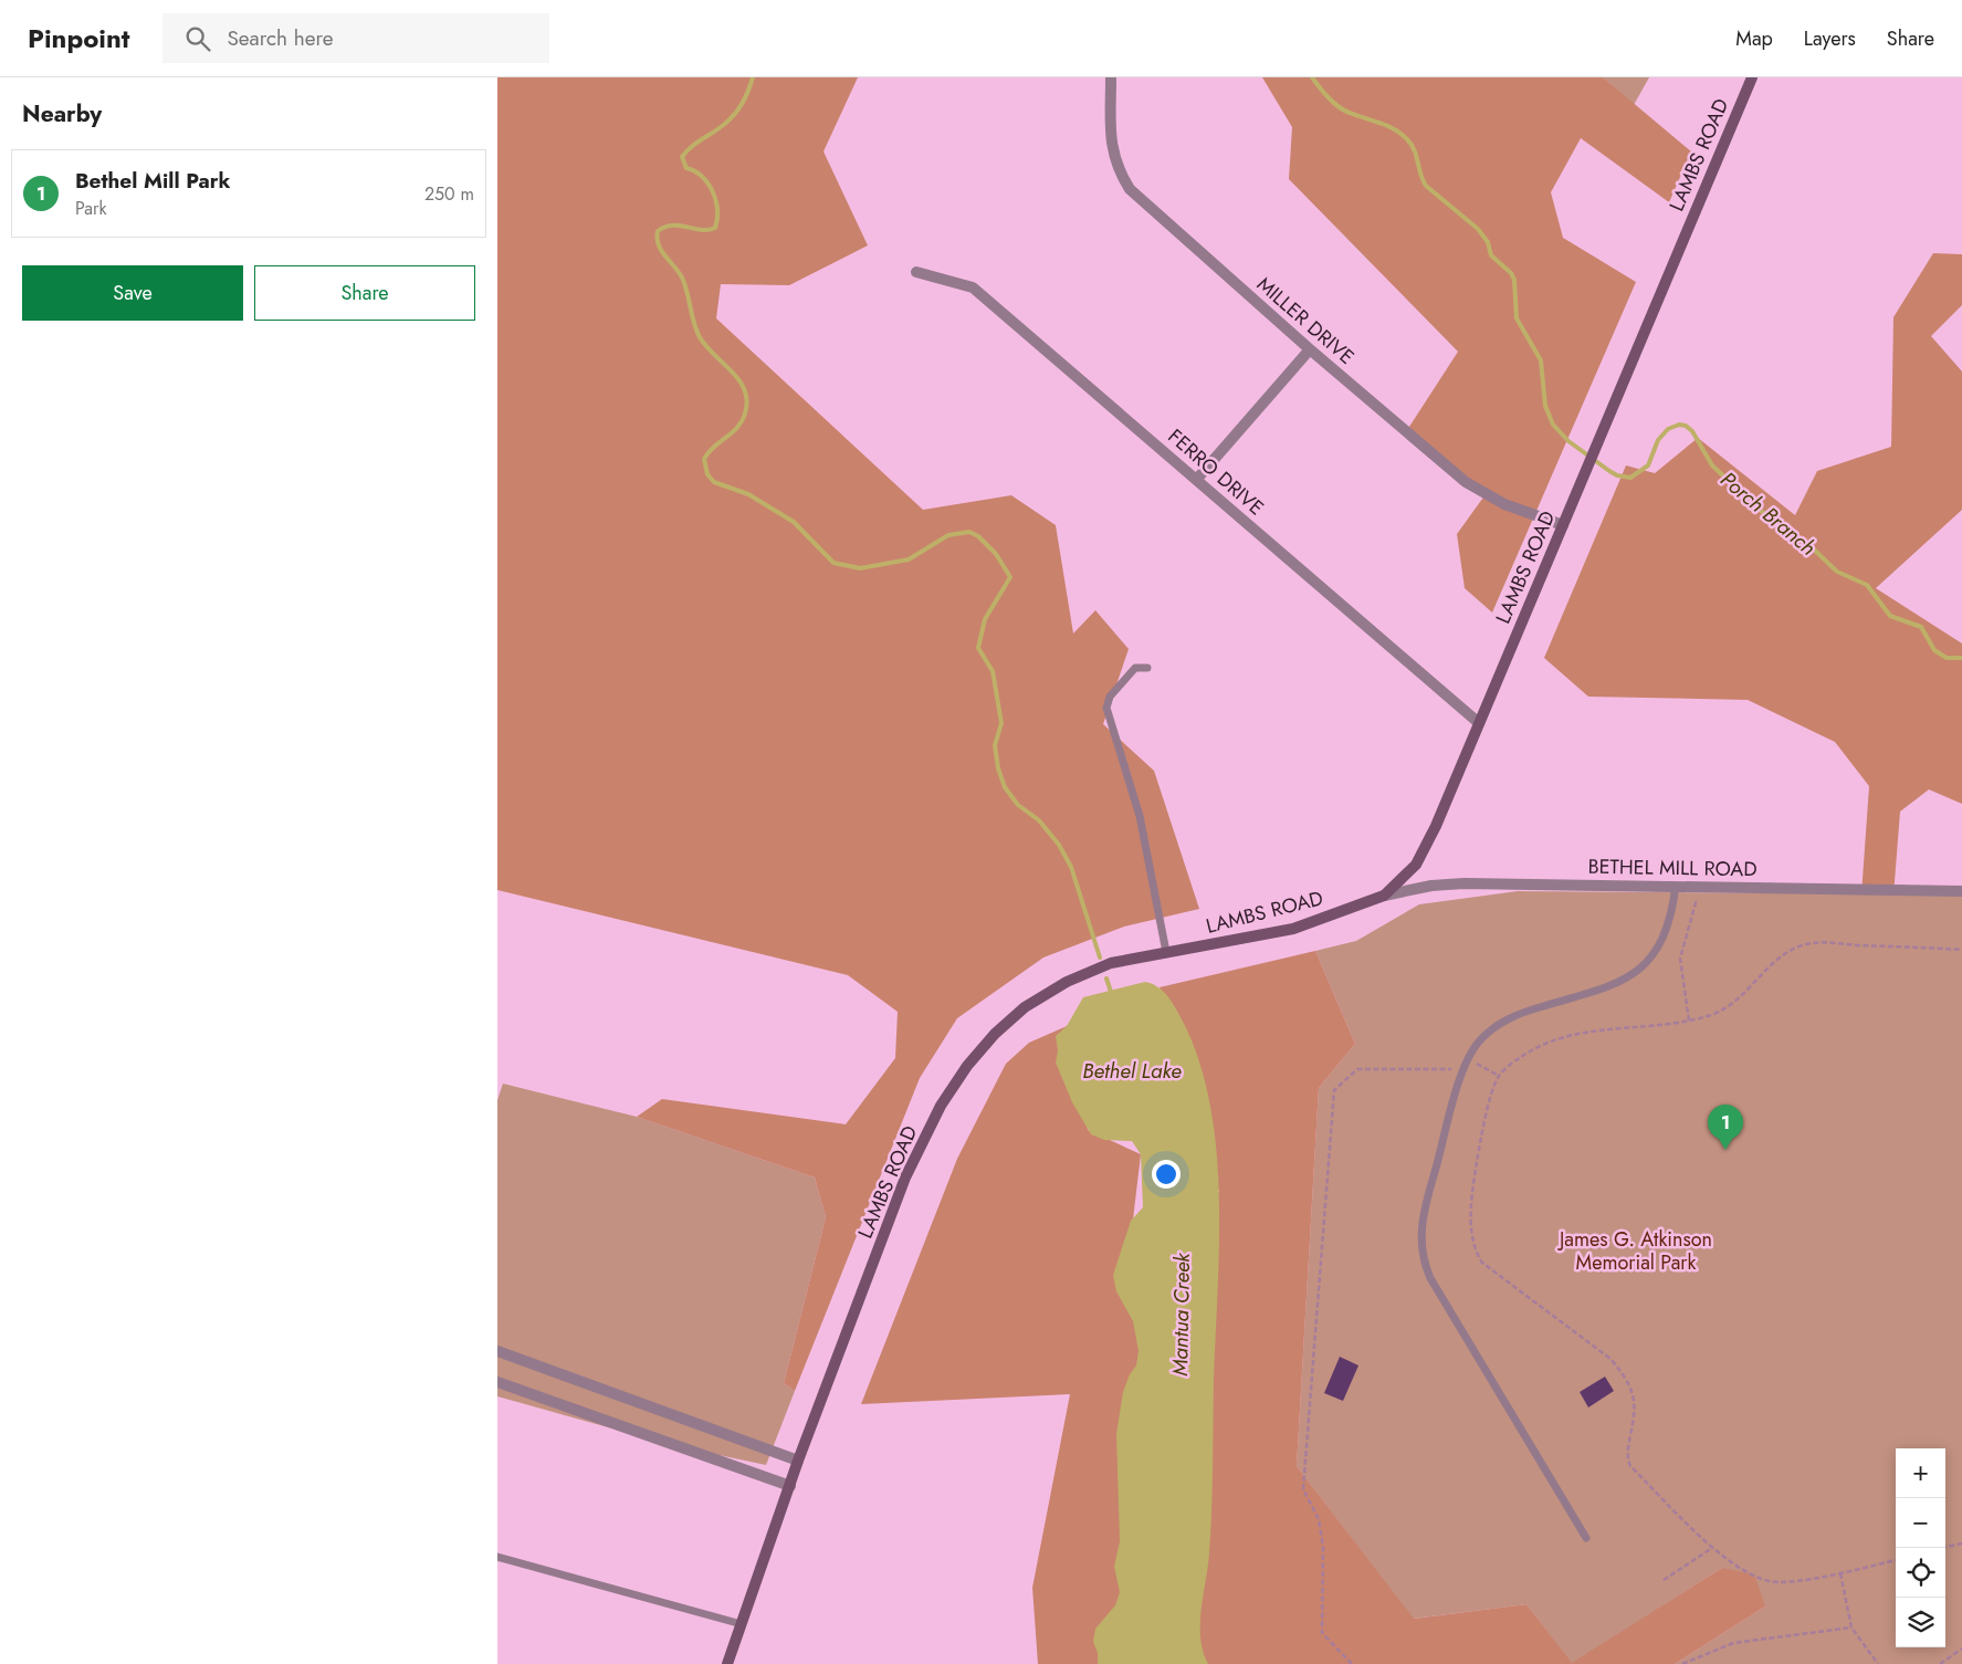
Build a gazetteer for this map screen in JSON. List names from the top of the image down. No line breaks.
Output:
{"streets":{"main road":["LAMBS ROAD"],"street":["MILLER DRIVE","FERRO DRIVE","BETHEL MILL ROAD"]},"crossings":[["LAMBS ROAD","MILLER DRIVE"],["LAMBS ROAD","FERRO DRIVE"],["LAMBS ROAD","BETHEL MILL ROAD"]],"water":["Porch Branch","Bethel Lake","Mantua Creek"],"parks":["James G. Atkinson Memorial Park"],"page":{"header":"Pinpoint","search":"Search here","nav":["Map","Layers","Share"],"heading":"Nearby","list":[{"mark":"1","name":"Bethel Mill Park","note":"Park","value":"250 m"}],"buttons":["Save","Share"],"pins":"1","map_buttons":["+","−"]}}
